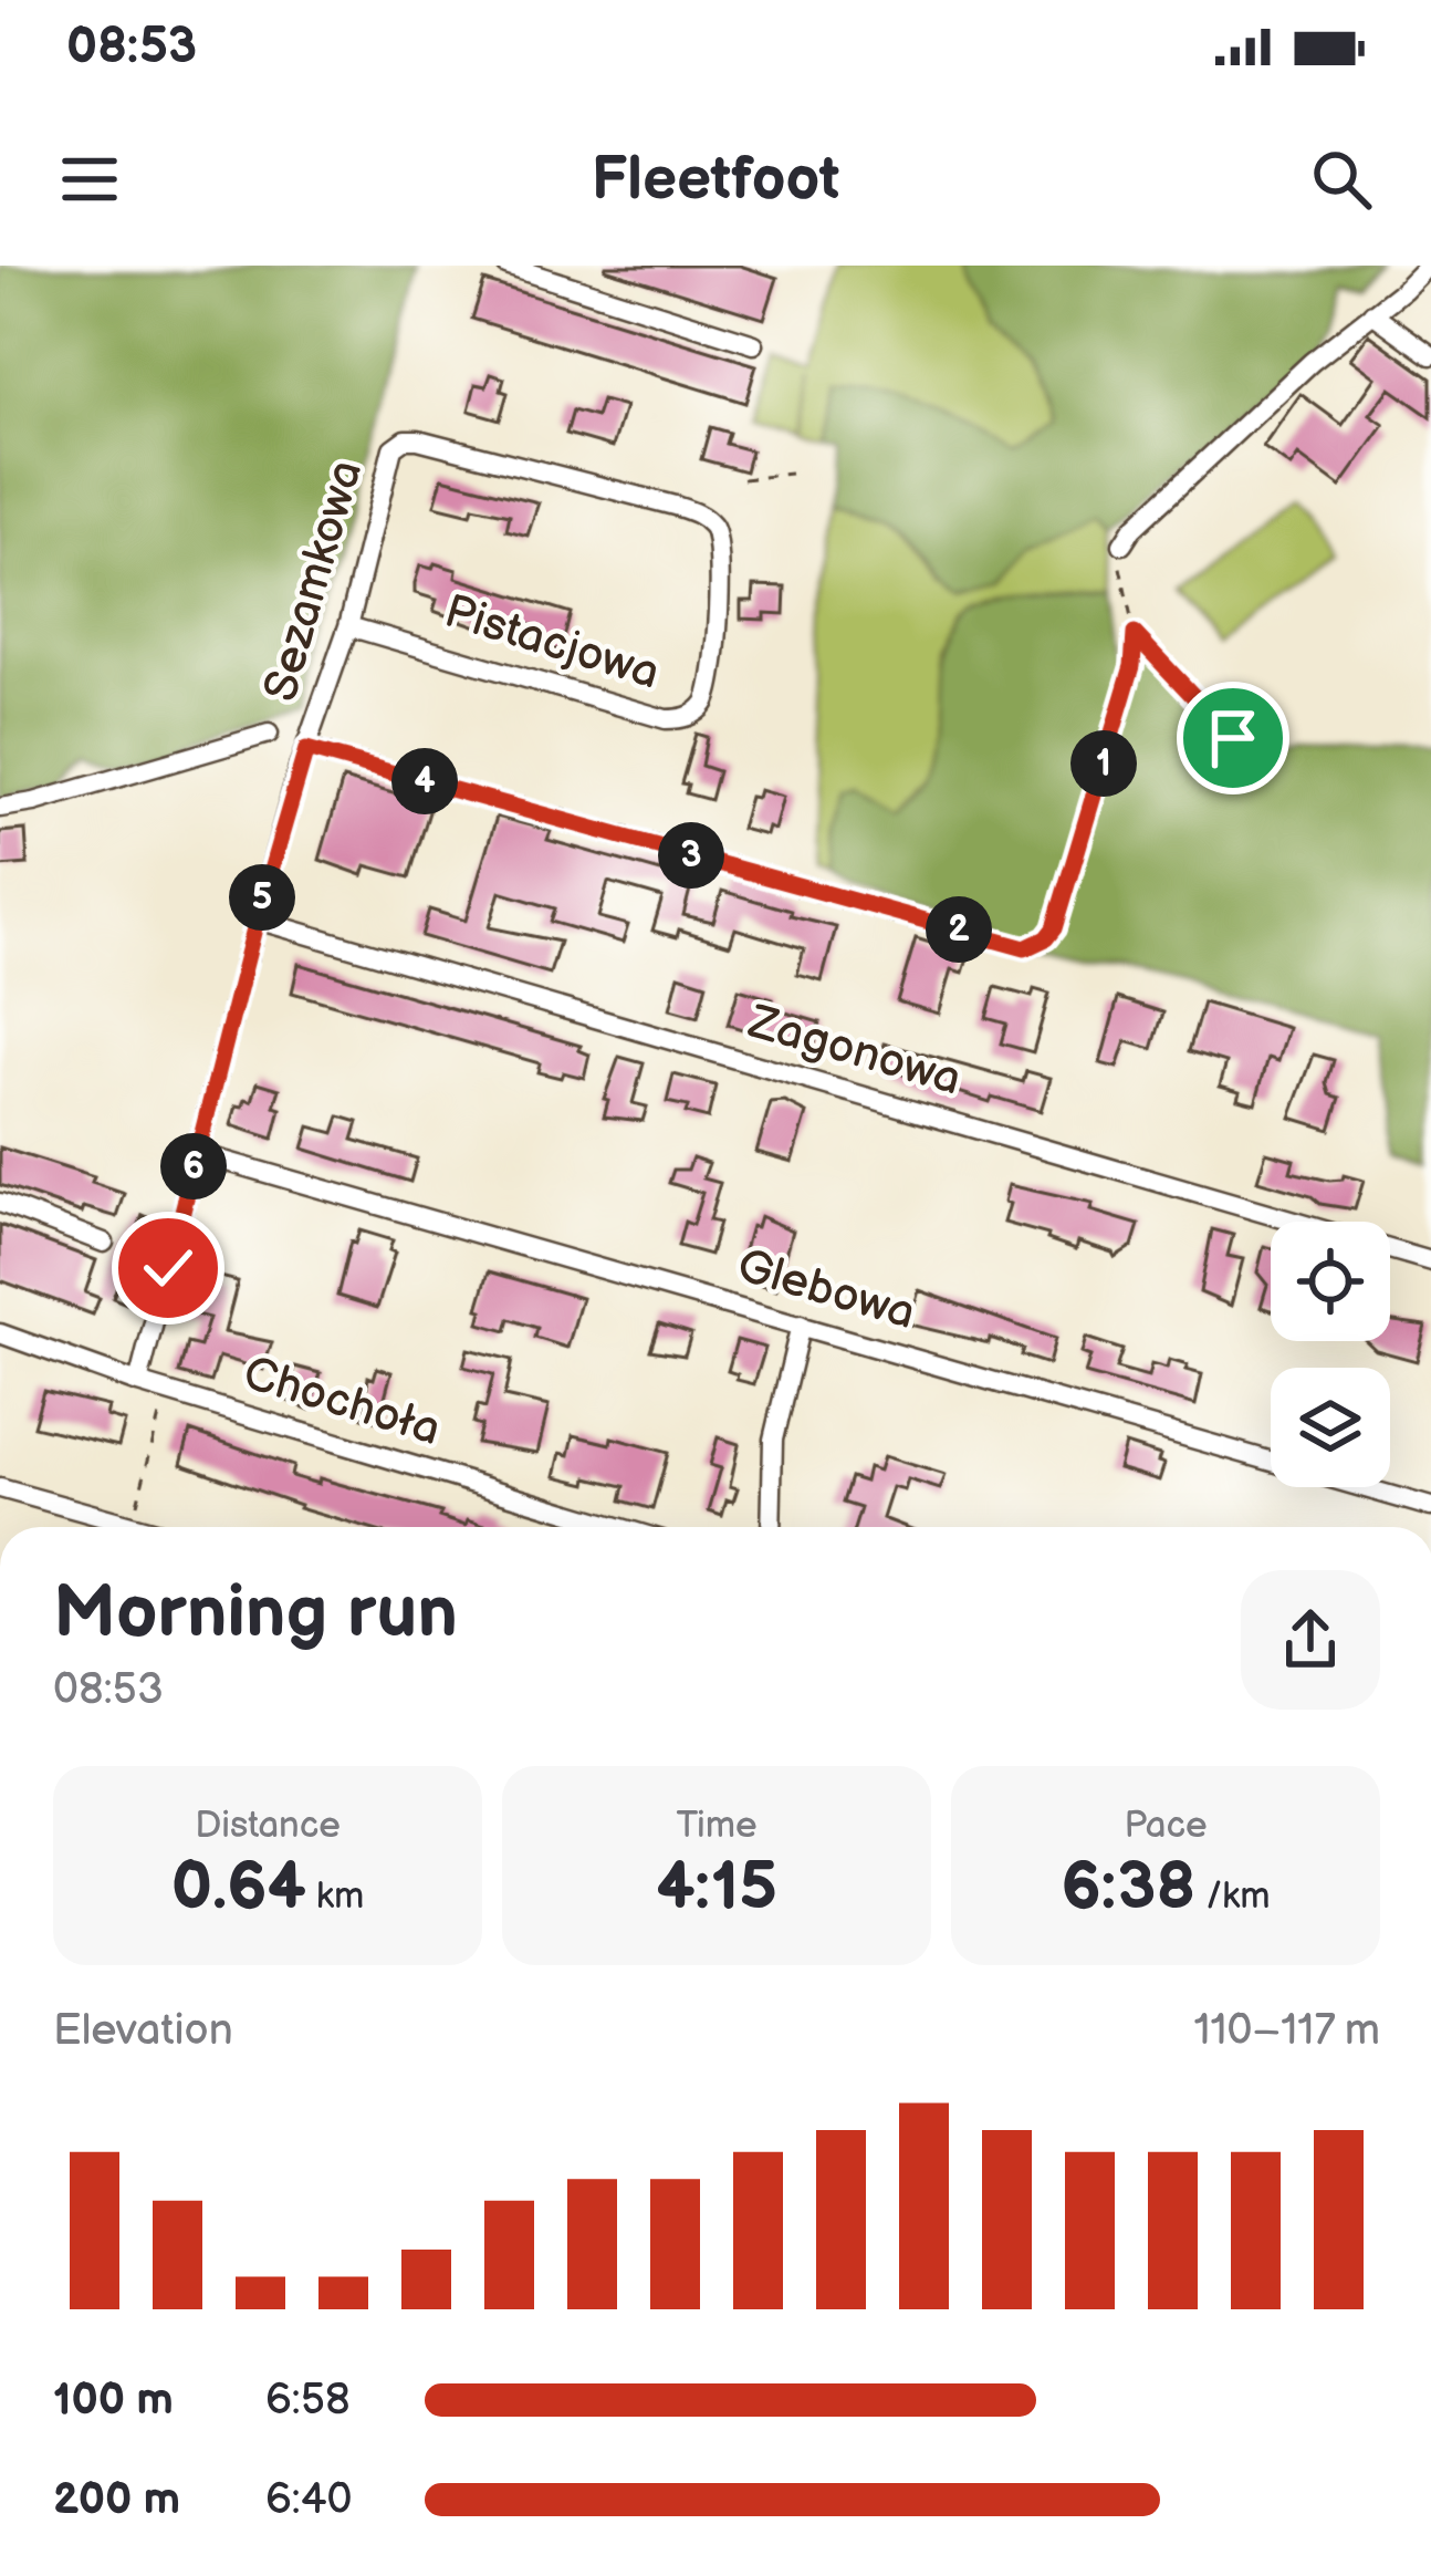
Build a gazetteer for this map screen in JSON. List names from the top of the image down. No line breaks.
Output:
{"streets":{"street":["Sezamkowa","Pistacjowa","Zagonowa","Glebowa","Chochoła"]},"crossings":[["Sezamkowa","Pistacjowa"],["Sezamkowa","Zagonowa"],["Sezamkowa","Glebowa"],["Sezamkowa","Chochoła"]],"page":{"status":"08:53","header":"Fleetfoot","pins":["1","4","3","5","2","6"],"heading":["Morning run","08:53"],"stats":[["Distance","0.64 km"],["Time","4:15"],["Pace","6:38 /km"]],"chart":["Elevation","110–117 m"],"list":[{"name":"100 m","note":"6:58"},{"name":"200 m","note":"6:40"}]}}
